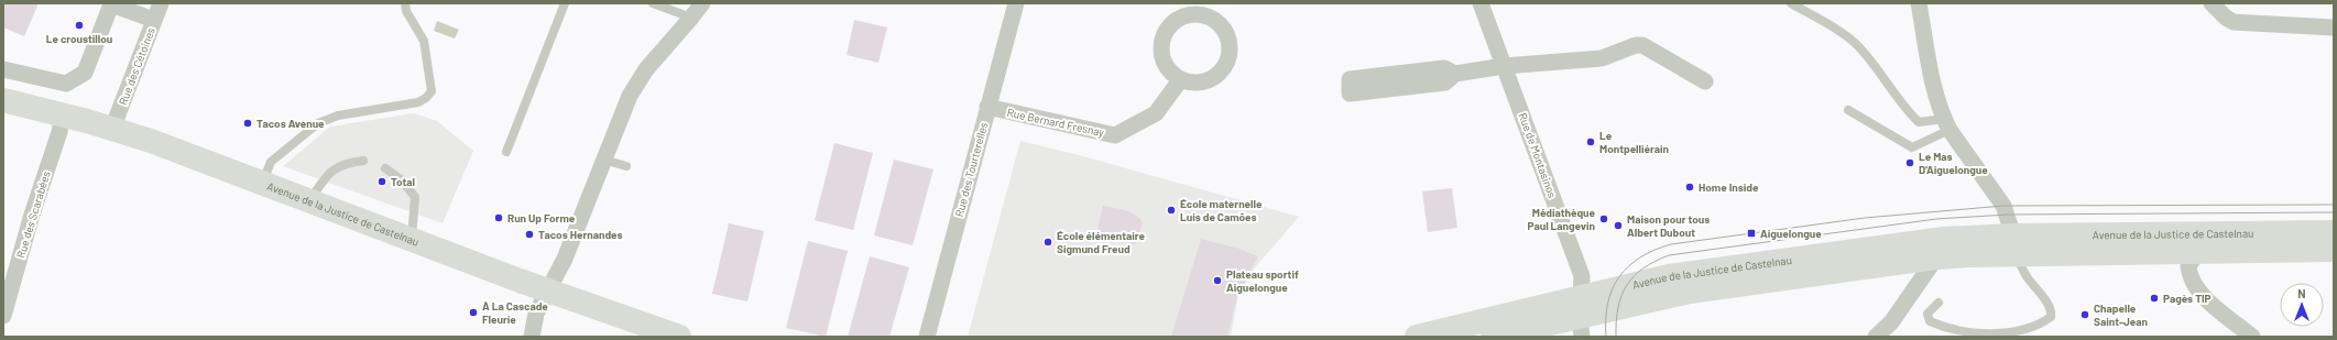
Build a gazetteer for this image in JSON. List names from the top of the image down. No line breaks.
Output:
{"streets":{"main road":["Avenue de la Justice de Castelnau"],"street":["Rue des Cétoines","Rue Bernard Fresnay","Rue de Montasinos","Rue des Tourterelles","Rue des Scarabées"]},"crossings":[["Rue des Cétoines","Avenue de la Justice de Castelnau"],["Rue Bernard Fresnay","Rue des Tourterelles"],["Rue de Montasinos","Avenue de la Justice de Castelnau"],["Avenue de la Justice de Castelnau","Rue des Scarabées"]],"places":{"other":["Le croustillou","Tacos Avenue","Le Montpelliérain","Le Mas D'Aiguelongue","Total","Home Inside","École maternelle Luis de Camões","Run Up Forme","Médiathèque Paul Langevin","Maison pour tous Albert Dubout","Tacos Hernandes","École élémentaire Sigmund Freud","Plateau sportif Aiguelongue","Pagès TIP","À La Cascade Fleurie","Chapelle Saint-Jean"],"transit":["Aiguelongue"]},"north":"top"}
